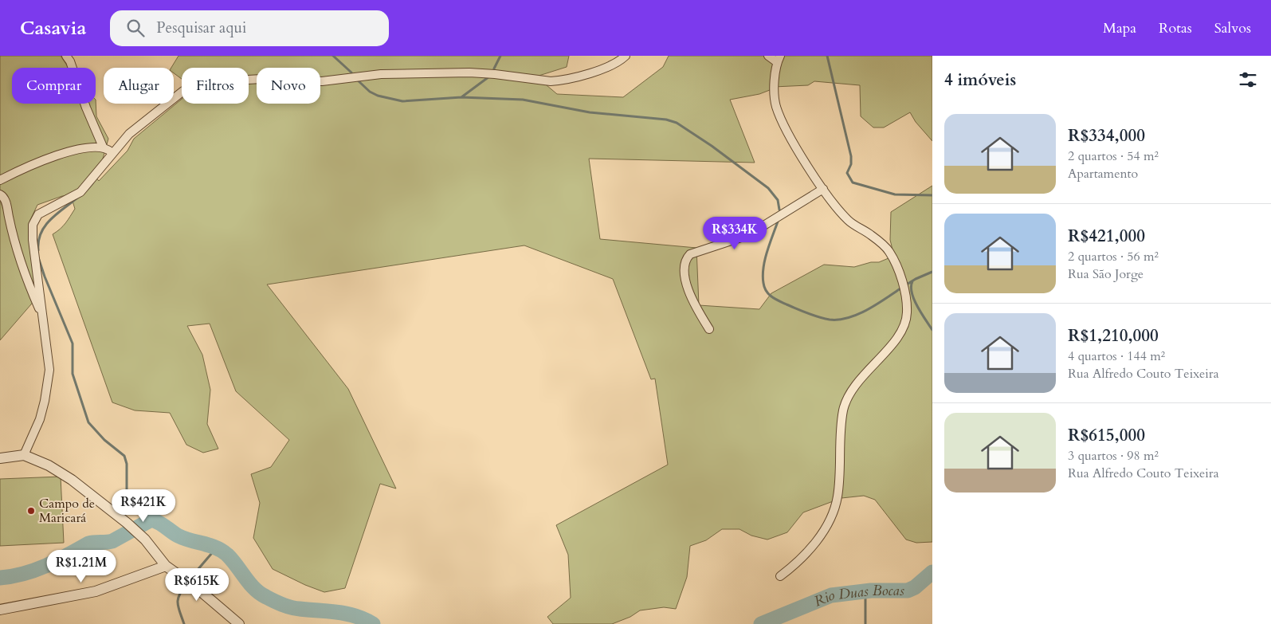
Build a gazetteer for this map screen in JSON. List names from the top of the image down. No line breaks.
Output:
{"water":["Rio Duas Bocas"],"places":["Campo de Maricará"],"page":{"header":"Casavia","search":"Pesquisar aqui","nav":["Mapa","Rotas","Salvos"],"heading":"4 imóveis","chip":["Comprar","Alugar","Filtros","Novo"],"list":[{"name":"R$334,000","note":"2 quartos · 54 m² · Apartamento"},{"name":"R$421,000","note":"2 quartos · 56 m² · Rua São Jorge"},{"name":"R$1,210,000","note":"4 quartos · 144 m² · Rua Alfredo Couto Teixeira"},{"name":"R$615,000","note":"3 quartos · 98 m² · Rua Alfredo Couto Teixeira"}],"price":["R$334K","R$421K","R$1.21M","R$615K"]}}
